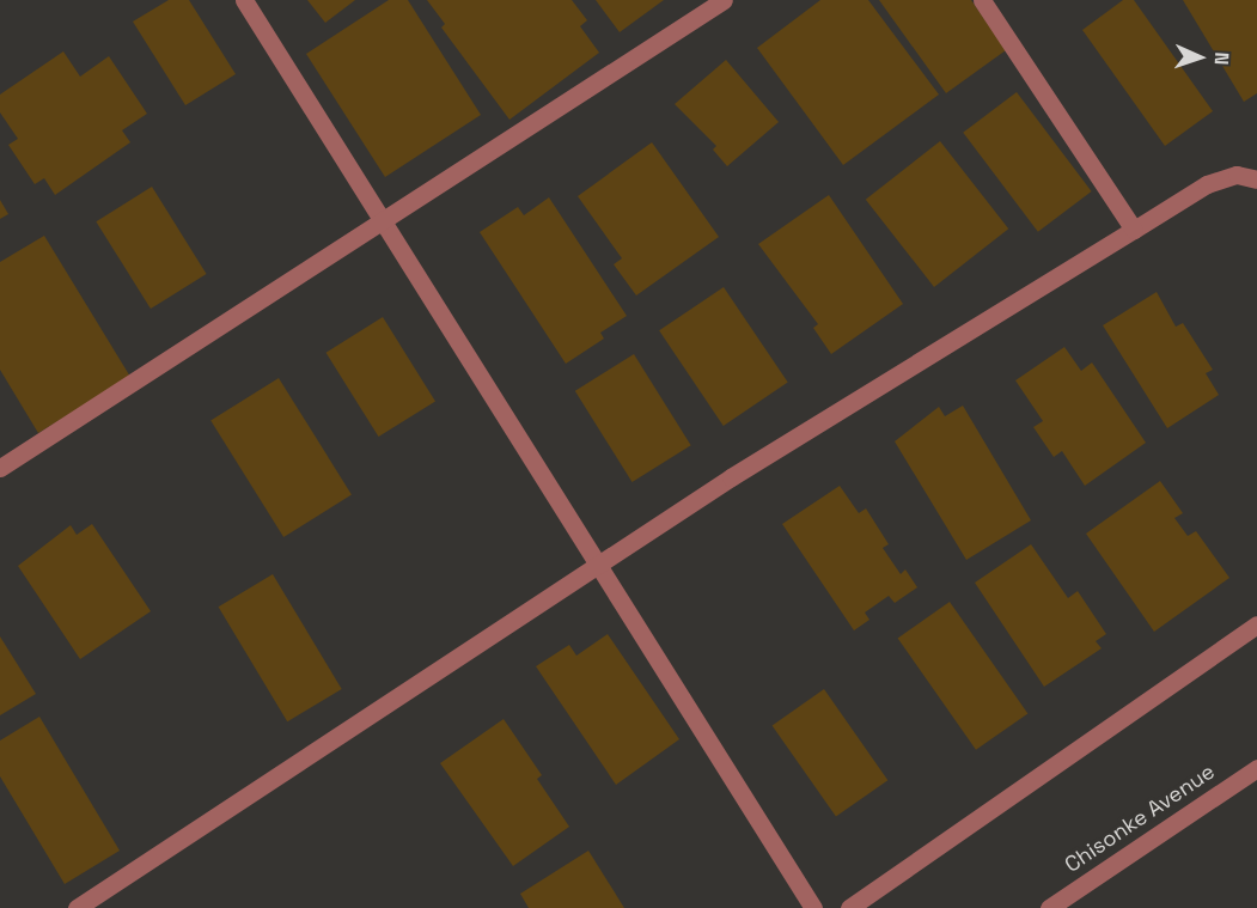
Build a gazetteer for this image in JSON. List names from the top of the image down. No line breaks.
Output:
{"streets":{"street":["Chisonke Avenue"]},"north":"right"}
